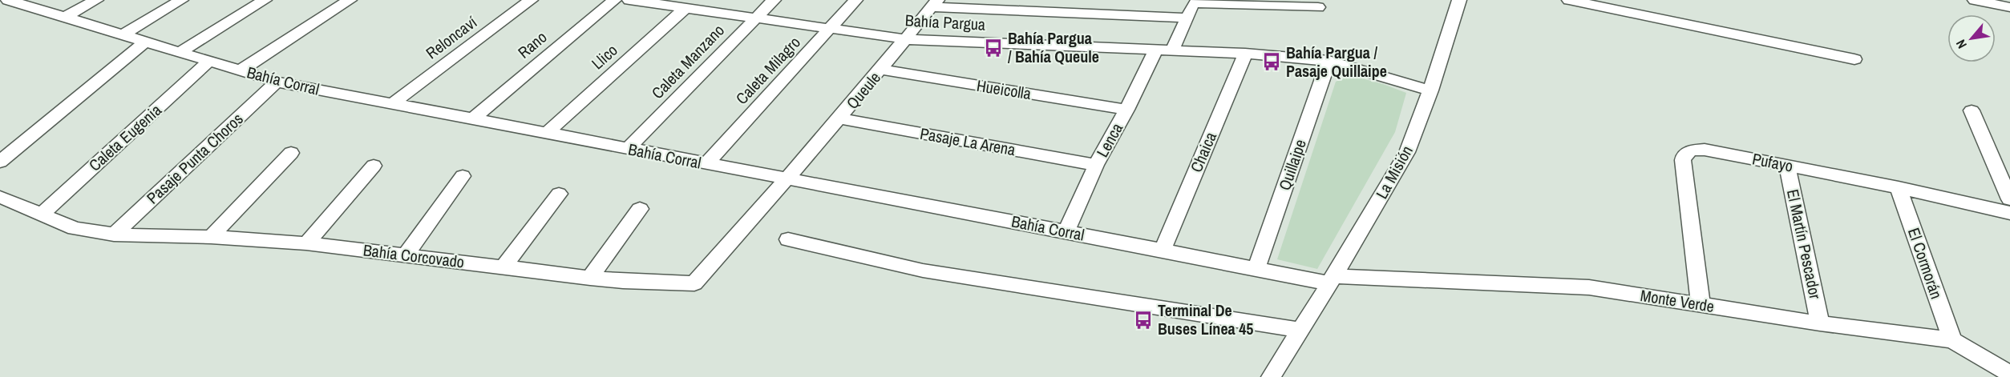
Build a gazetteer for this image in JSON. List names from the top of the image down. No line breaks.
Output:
{"streets":{"street":["Bahía Pargua","Reloncaví","Rano","Llico","Caleta Manzano","Caleta Milagro","Bahía Corral","Hueicolla","Queule","Caleta Eugenia","Lenca","Pasaje La Arena","Chaica","Pasaje Punta Choros","Pufayo","Quillaipe","La Misión","El Martín Pescador","Bahía Corcovado","El Cormorán","Monte Verde"]},"crossings":[["Bahía Pargua","Llico"],["Bahía Pargua","Caleta Manzano"],["Bahía Pargua","Caleta Milagro"],["Bahía Pargua","Queule"],["Bahía Pargua","Lenca"],["Bahía Pargua","Chaica"],["Bahía Pargua","Quillaipe"],["Bahía Pargua","La Misión"],["Reloncaví","Bahía Corral"],["Rano","Bahía Corral"],["Llico","Bahía Corral"],["Caleta Manzano","Bahía Corral"],["Caleta Milagro","Bahía Corral"],["Bahía Corral","Queule"],["Bahía Corral","Caleta Eugenia"],["Bahía Corral","Lenca"],["Bahía Corral","Chaica"],["Bahía Corral","Pasaje Punta Choros"],["Bahía Corral","Quillaipe"],["Bahía Corral","La Misión"],["Bahía Corral","Bahía Corcovado"],["Bahía Corral","Monte Verde"],["Hueicolla","Queule"],["Hueicolla","Lenca"],["Queule","Pasaje La Arena"],["Queule","Bahía Corcovado"],["Caleta Eugenia","Bahía Corcovado"],["Lenca","Pasaje La Arena"],["Pasaje Punta Choros","Bahía Corcovado"],["Pufayo","El Martín Pescador"],["Pufayo","El Cormorán"],["Pufayo","Monte Verde"],["La Misión","Monte Verde"],["El Martín Pescador","Monte Verde"],["El Cormorán","Monte Verde"]],"places":{"bus stop":["Bahía Pargua / Bahía Queule","Bahía Pargua / Pasaje Quillaipe","Terminal De Buses Línea 45"]},"north":"bottom left"}
